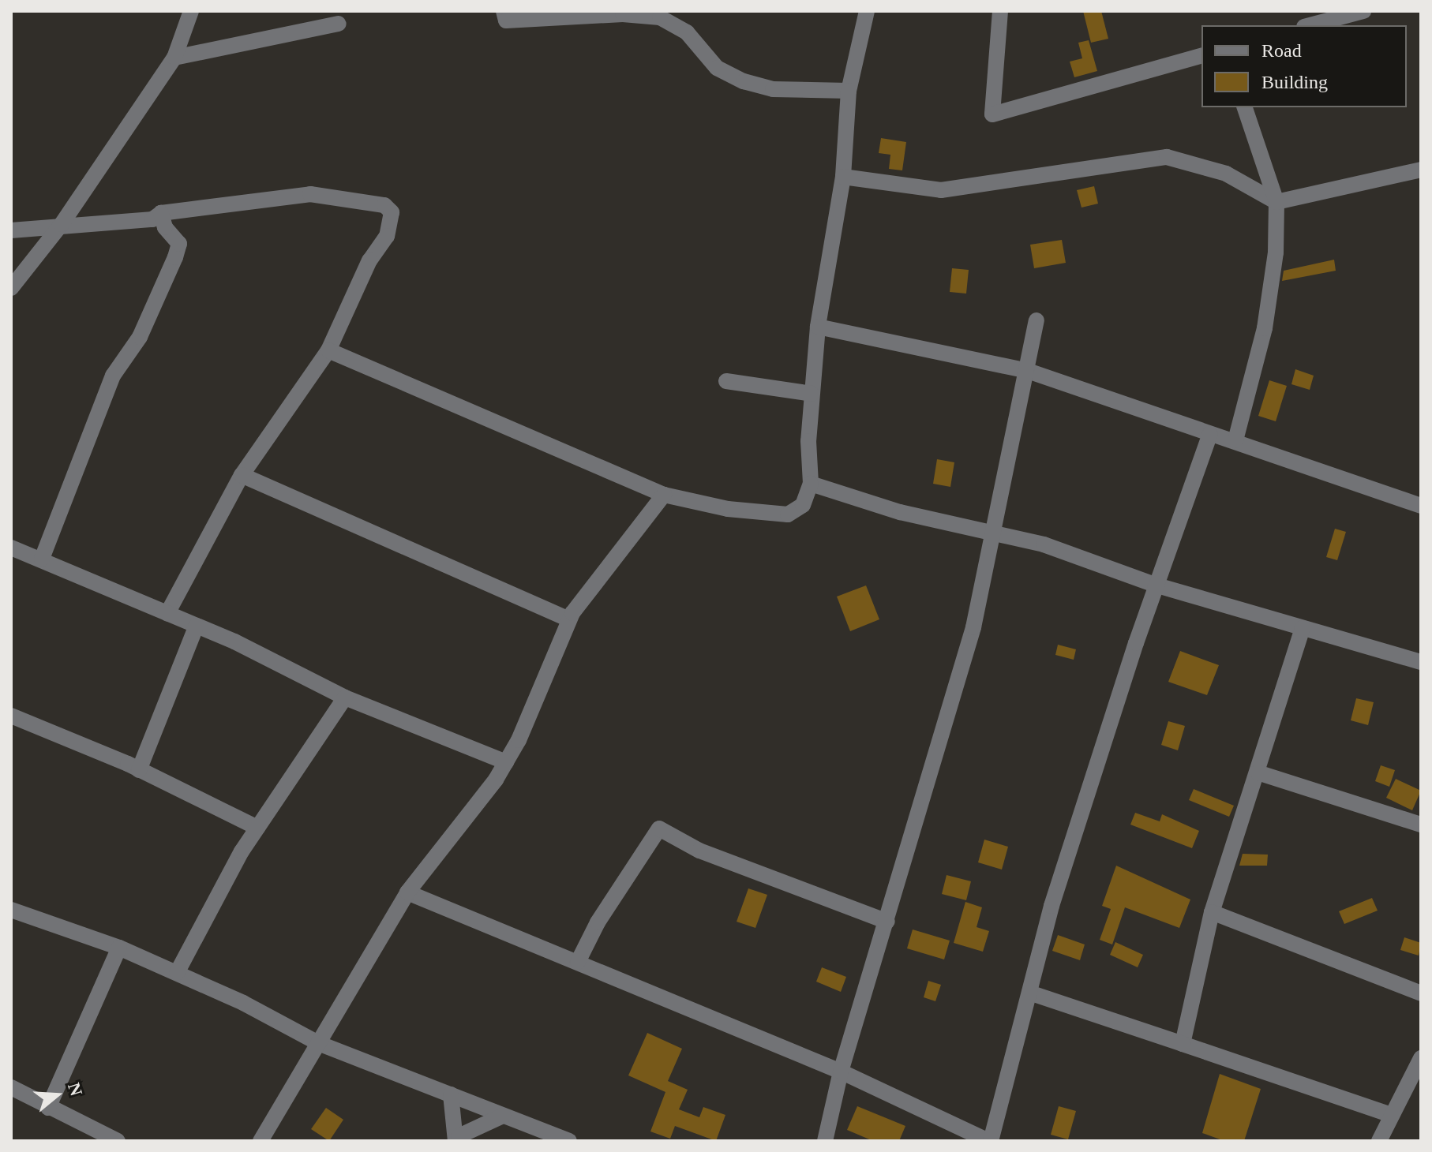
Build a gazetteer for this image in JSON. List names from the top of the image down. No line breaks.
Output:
{"legend":["Road","Building"],"north":"right"}
